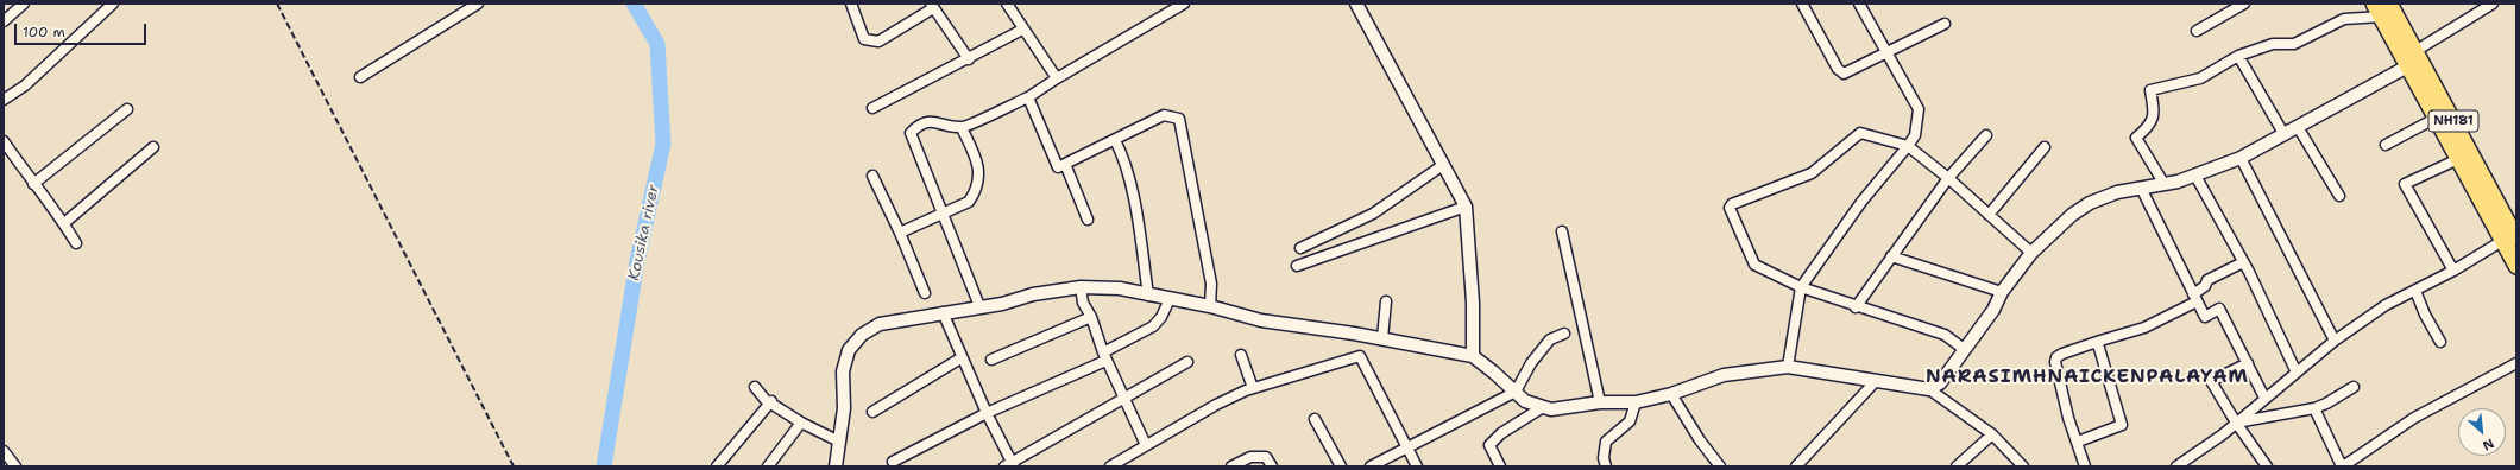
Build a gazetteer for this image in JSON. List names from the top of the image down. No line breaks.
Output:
{"streets":{"highway":["NH181"]},"districts":["NARASIMHNAICKENPALAYAM"],"water":["Kousika river"],"scale_bar":"100 m","north":"bottom right"}
